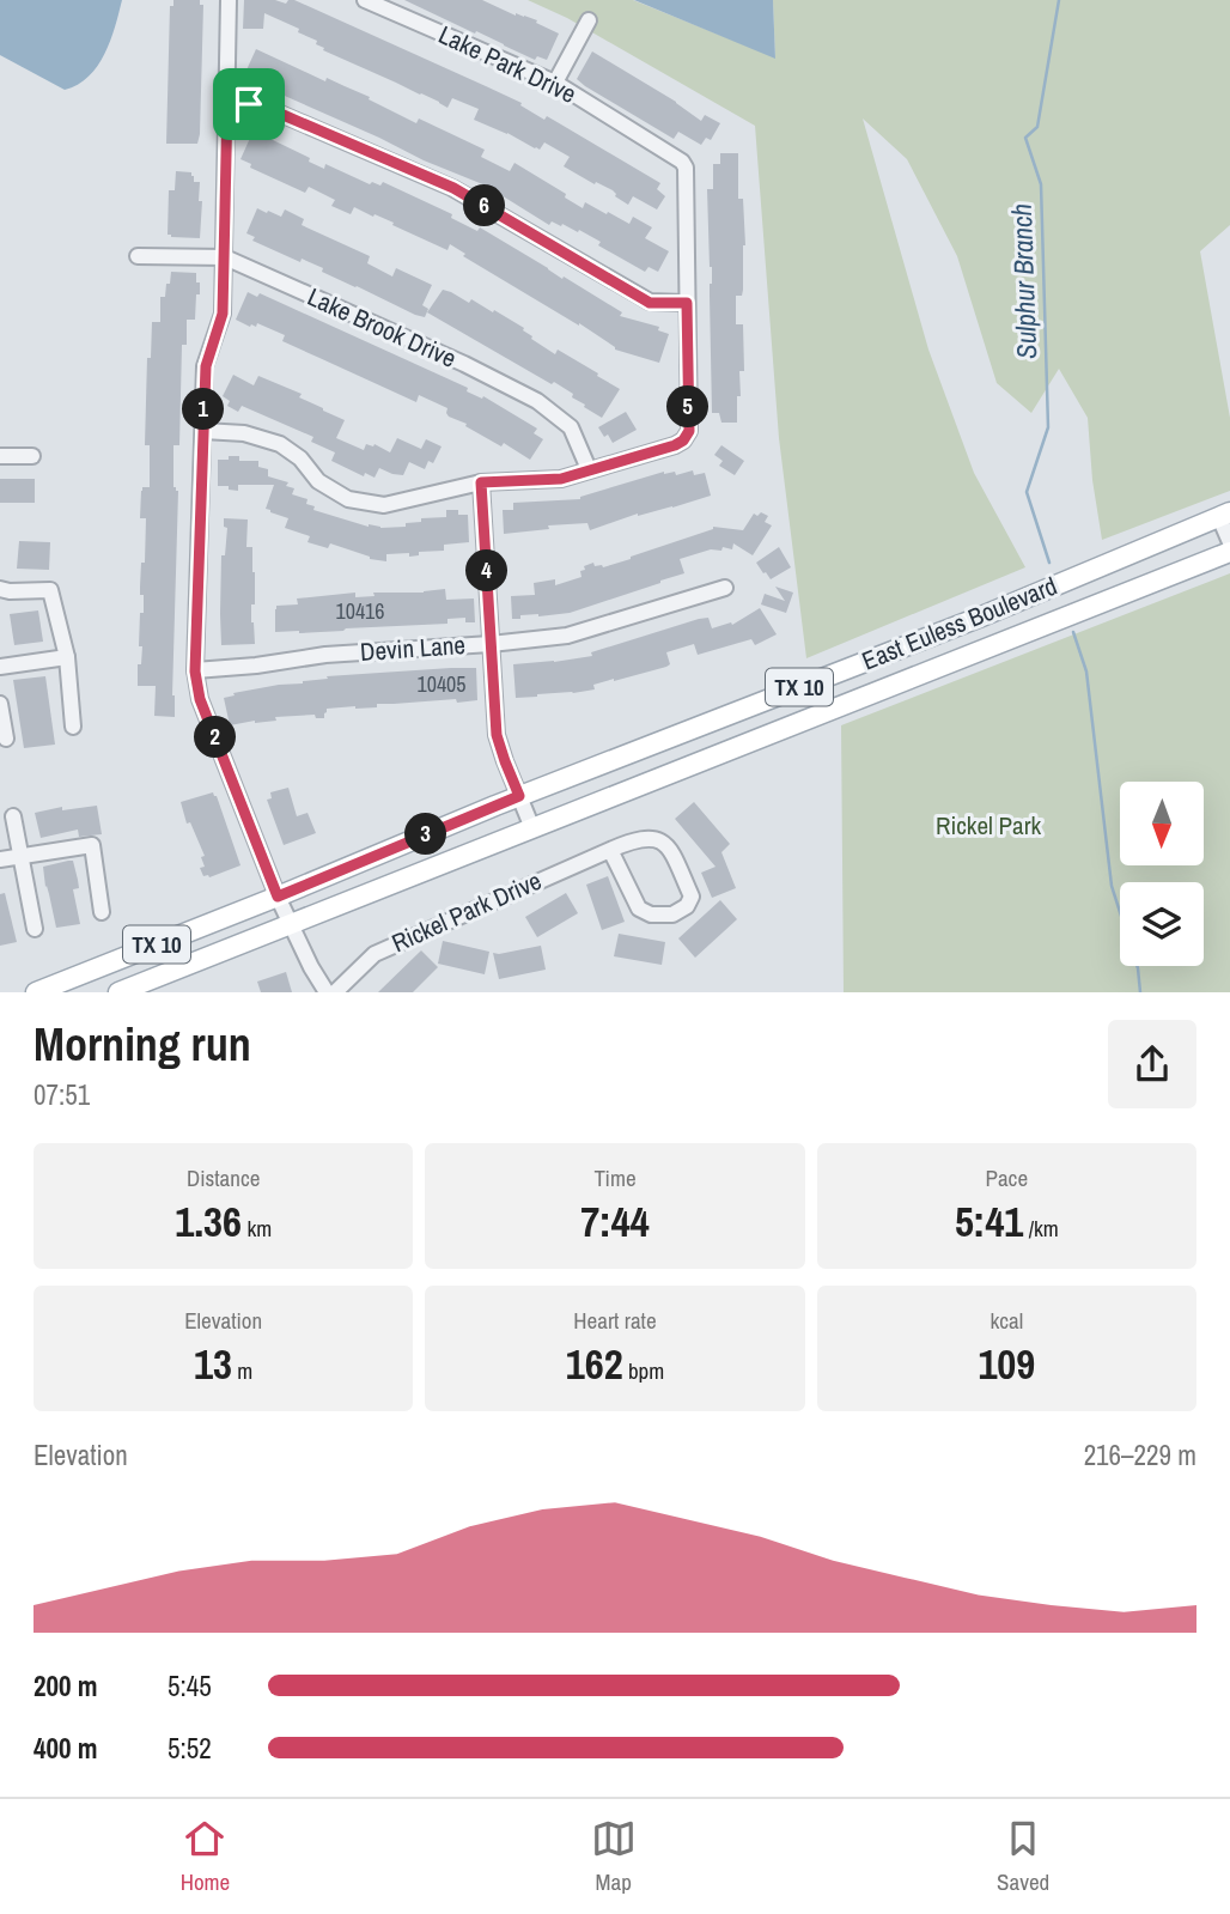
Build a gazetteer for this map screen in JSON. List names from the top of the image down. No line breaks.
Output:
{"streets":{"main road":["East Euless Boulevard","TX 10"],"street":["Lake Park Drive","Lake Brook Drive","Devin Lane","Rickel Park Drive"]},"water":["Sulphur Branch"],"parks":["Rickel Park"],"house_numbers":["10416","10405"],"north":"bottom","page":{"pins":["6","5","1","4","2","3"],"heading":["Morning run","07:51"],"stats":[["Distance","1.36 km"],["Time","7:44"],["Pace","5:41 /km"],["Elevation","13 m"],["Heart rate","162 bpm"],["kcal","109"]],"chart":["Elevation","216–229 m"],"list":[{"name":"200 m","note":"5:45"},{"name":"400 m","note":"5:52"}],"tabs":["Home","Map","Saved"]}}
